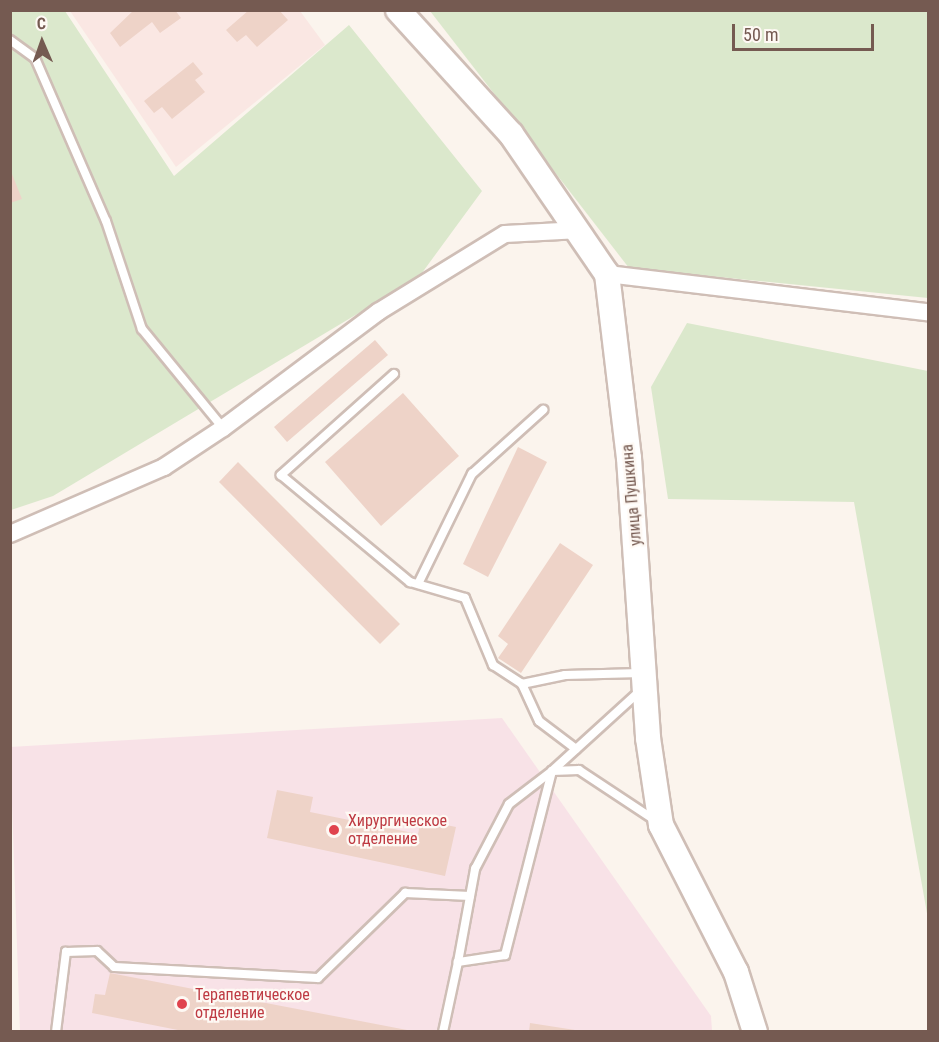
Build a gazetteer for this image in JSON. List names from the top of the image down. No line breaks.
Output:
{"streets":{"street":["улица Пушкина"]},"places":["Хирургическое отделение","Терапевтическое отделение"],"scale_bar":"50 m","north":"top"}
